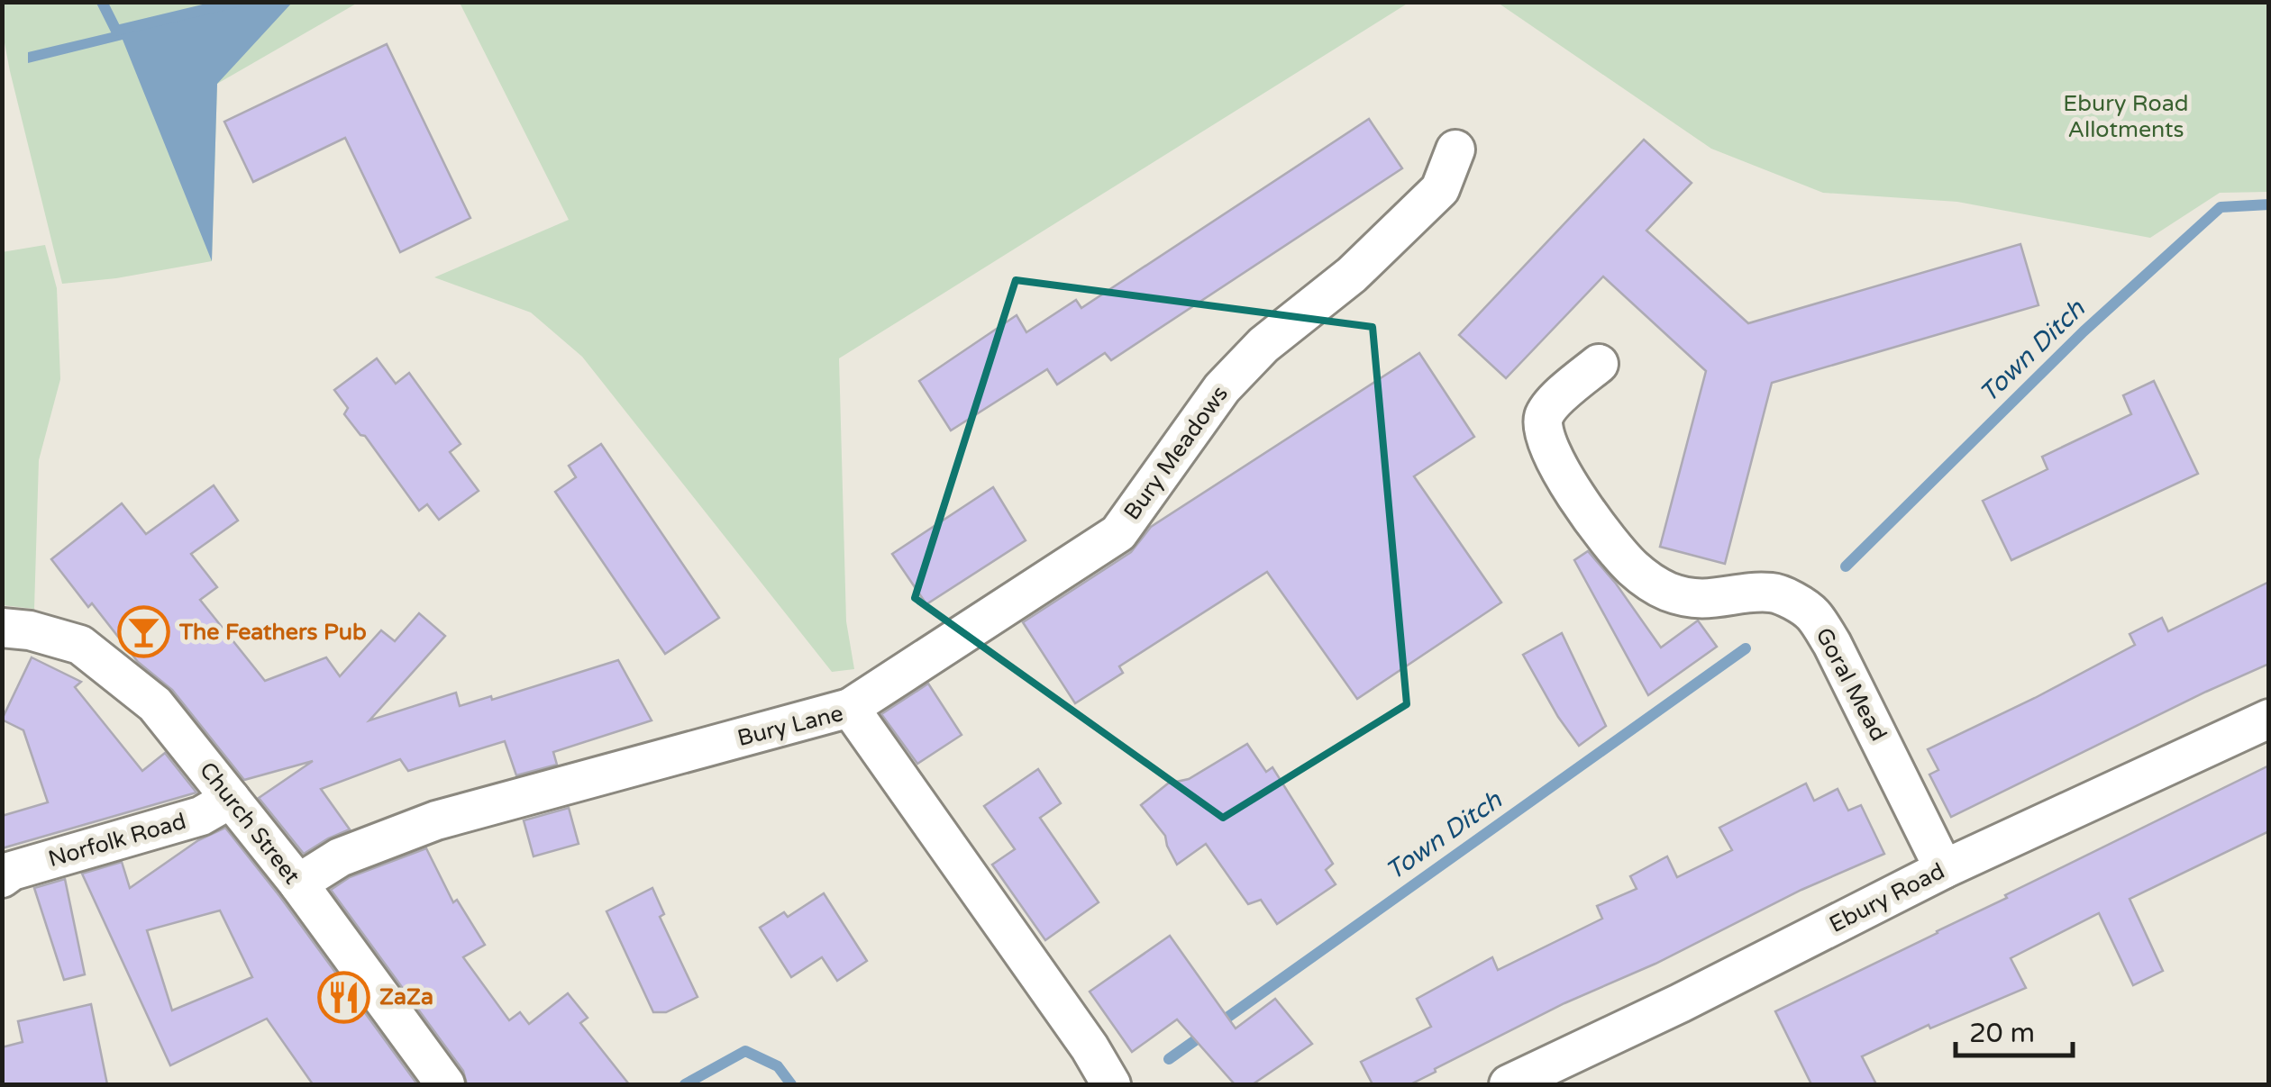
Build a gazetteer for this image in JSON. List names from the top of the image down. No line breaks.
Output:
{"streets":{"street":["Bury Meadows","Goral Mead","Bury Lane","Church Street","Norfolk Road","Ebury Road"]},"crossings":[["Bury Meadows","Bury Lane"],["Goral Mead","Ebury Road"],["Bury Lane","Church Street"],["Church Street","Norfolk Road"]],"water":["Town Ditch"],"parks":["Ebury Road Allotments"],"places":{"bar":["The Feathers Pub"],"restaurant":["ZaZa"]},"scale_bar":"20 m"}
